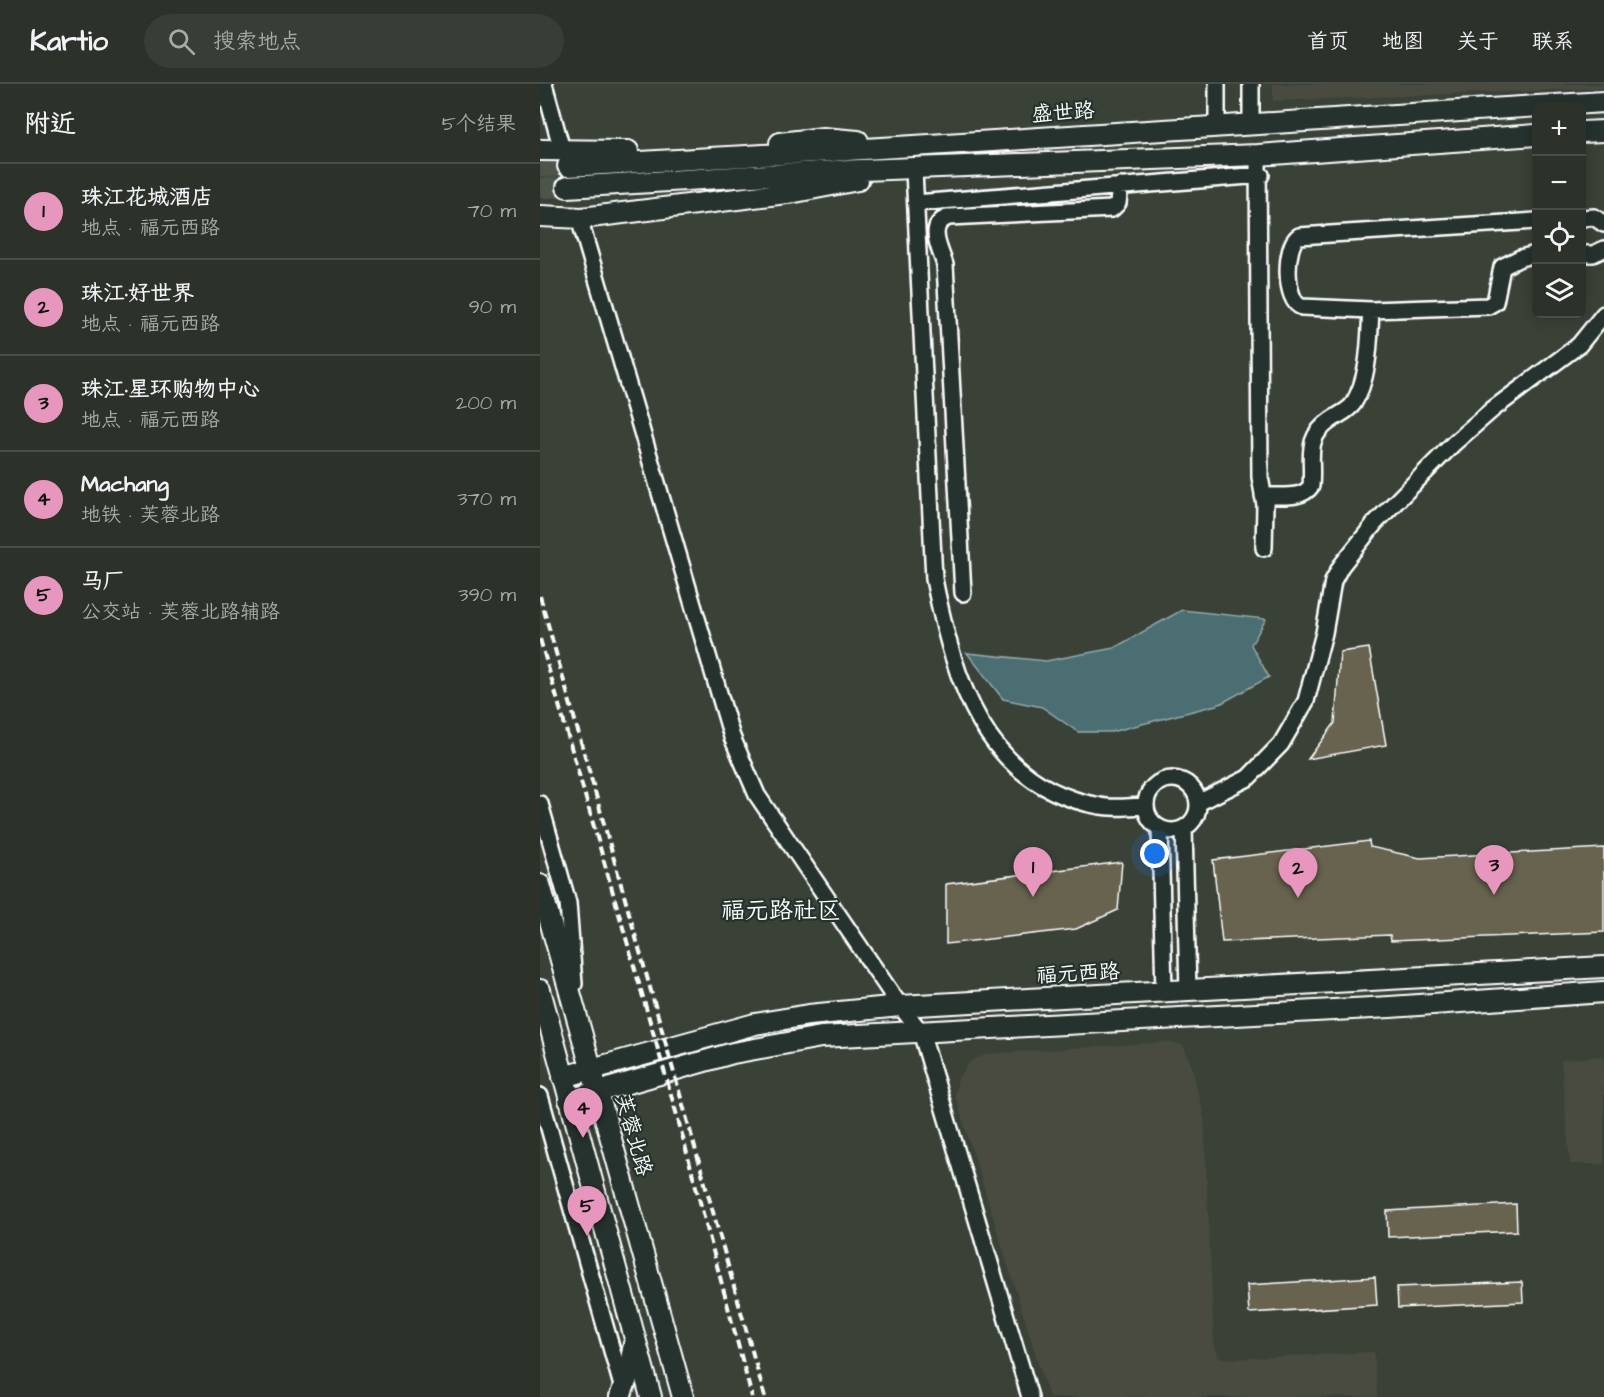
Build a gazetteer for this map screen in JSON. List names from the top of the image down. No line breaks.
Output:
{"streets":{"main road":["盛世路","福元西路","芙蓉北路"]},"crossings":[["福元西路","芙蓉北路"]],"districts":["福元路社区"],"page":{"header":"Kartio","search":"搜索地点","nav":["首页","地图","关于","联系"],"heading":["附近","5个结果"],"map_buttons":["+","−"],"list":[{"mark":"1","name":"珠江花城酒店","note":"地点 · 福元西路","value":"70 m"},{"mark":"2","name":"珠江·好世界","note":"地点 · 福元西路","value":"90 m"},{"mark":"3","name":"珠江·星环购物中心","note":"地点 · 福元西路","value":"200 m"},{"mark":"4","name":"Machang","note":"地铁 · 芙蓉北路","value":"370 m"},{"mark":"5","name":"马厂","note":"公交站 · 芙蓉北路辅路","value":"390 m"}],"pins":["3","1","2","4","5"]}}
